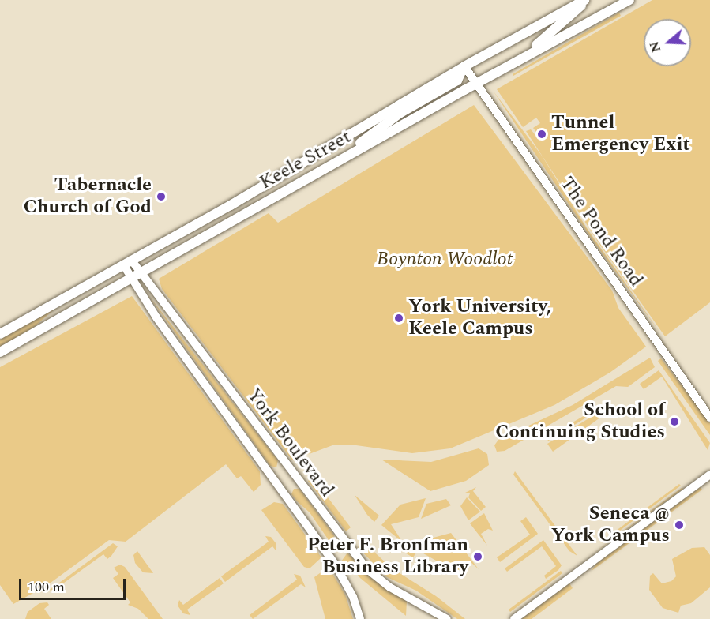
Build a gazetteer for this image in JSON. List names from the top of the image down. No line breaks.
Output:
{"streets":{"main road":["Keele Street"],"street":["The Pond Road","York Boulevard"]},"crossings":[["Keele Street","The Pond Road"],["Keele Street","York Boulevard"]],"parks":["Boynton Woodlot"],"places":["Tunnel Emergency Exit","Tabernacle Church of God","York University, Keele Campus","School of Continuing Studies","Seneca @ York Campus","Peter F. Bronfman Business Library"],"scale_bar":"100 m","north":"left"}
